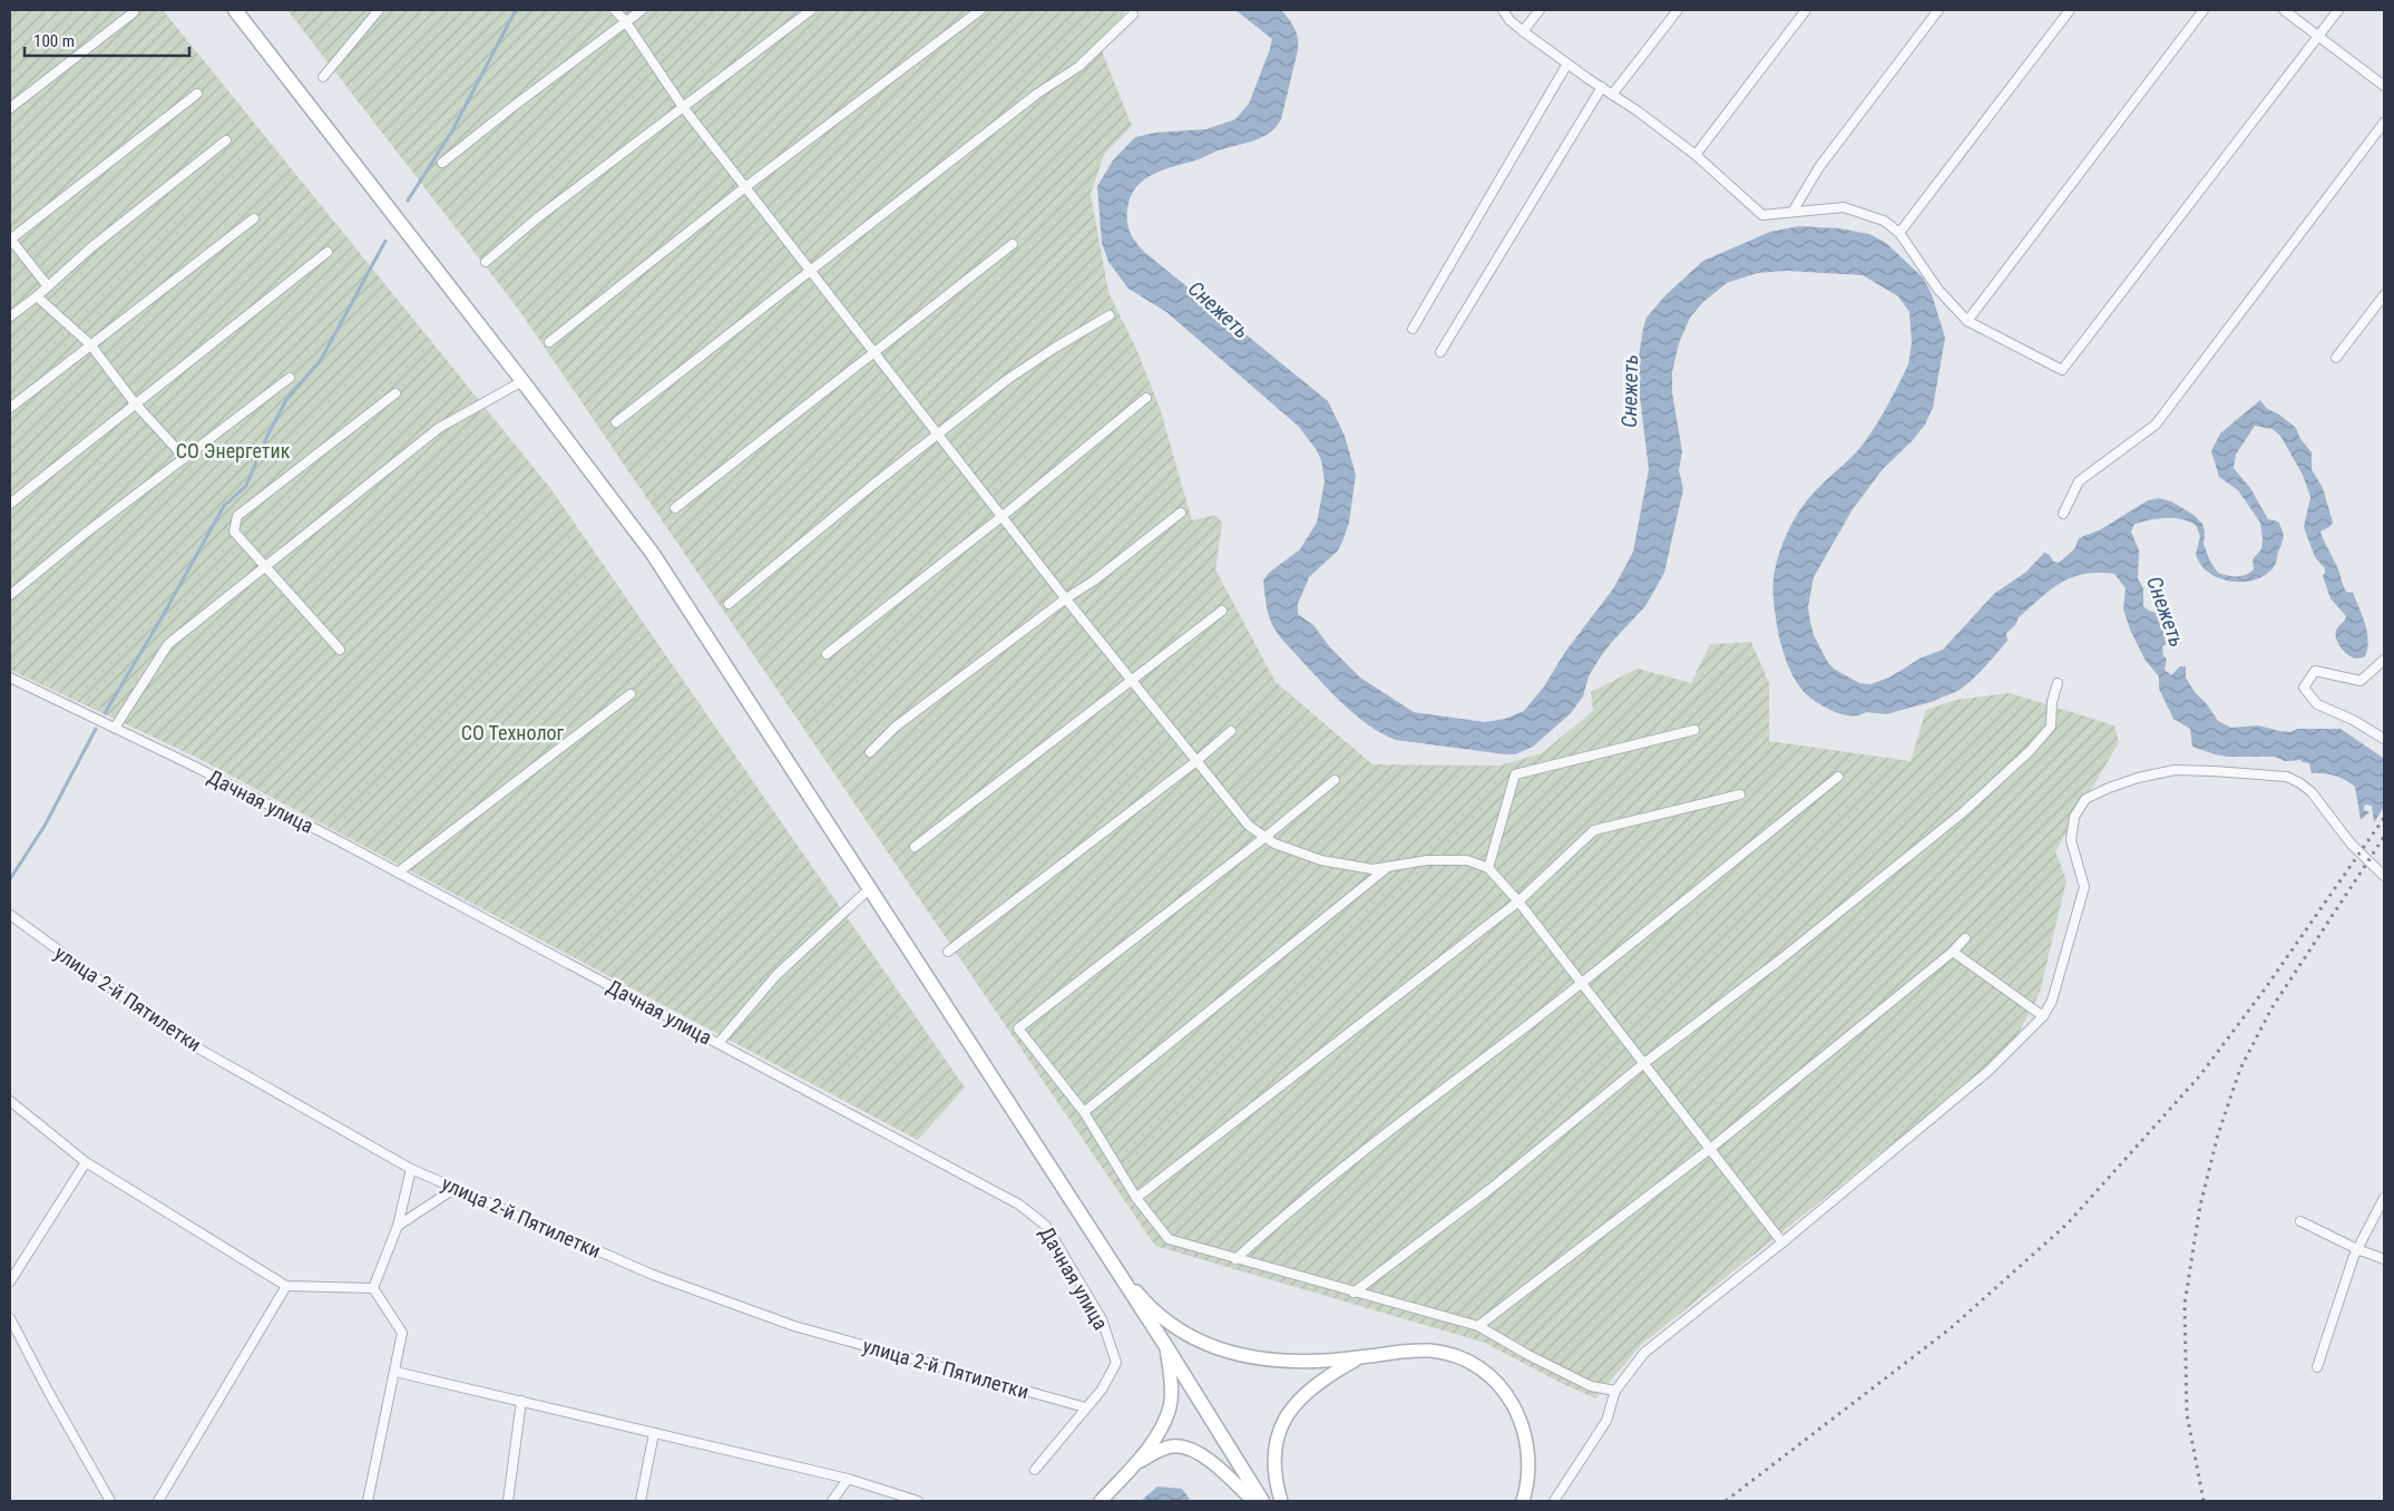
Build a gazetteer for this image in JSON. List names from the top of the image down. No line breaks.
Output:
{"streets":{"street":["Дачная улица","улица 2-й Пятилетки"]},"crossings":[["Дачная улица","улица 2-й Пятилетки"]],"water":["Снежеть"],"parks":["СО Энергетик","СО Технолог"],"scale_bar":"100 m"}
